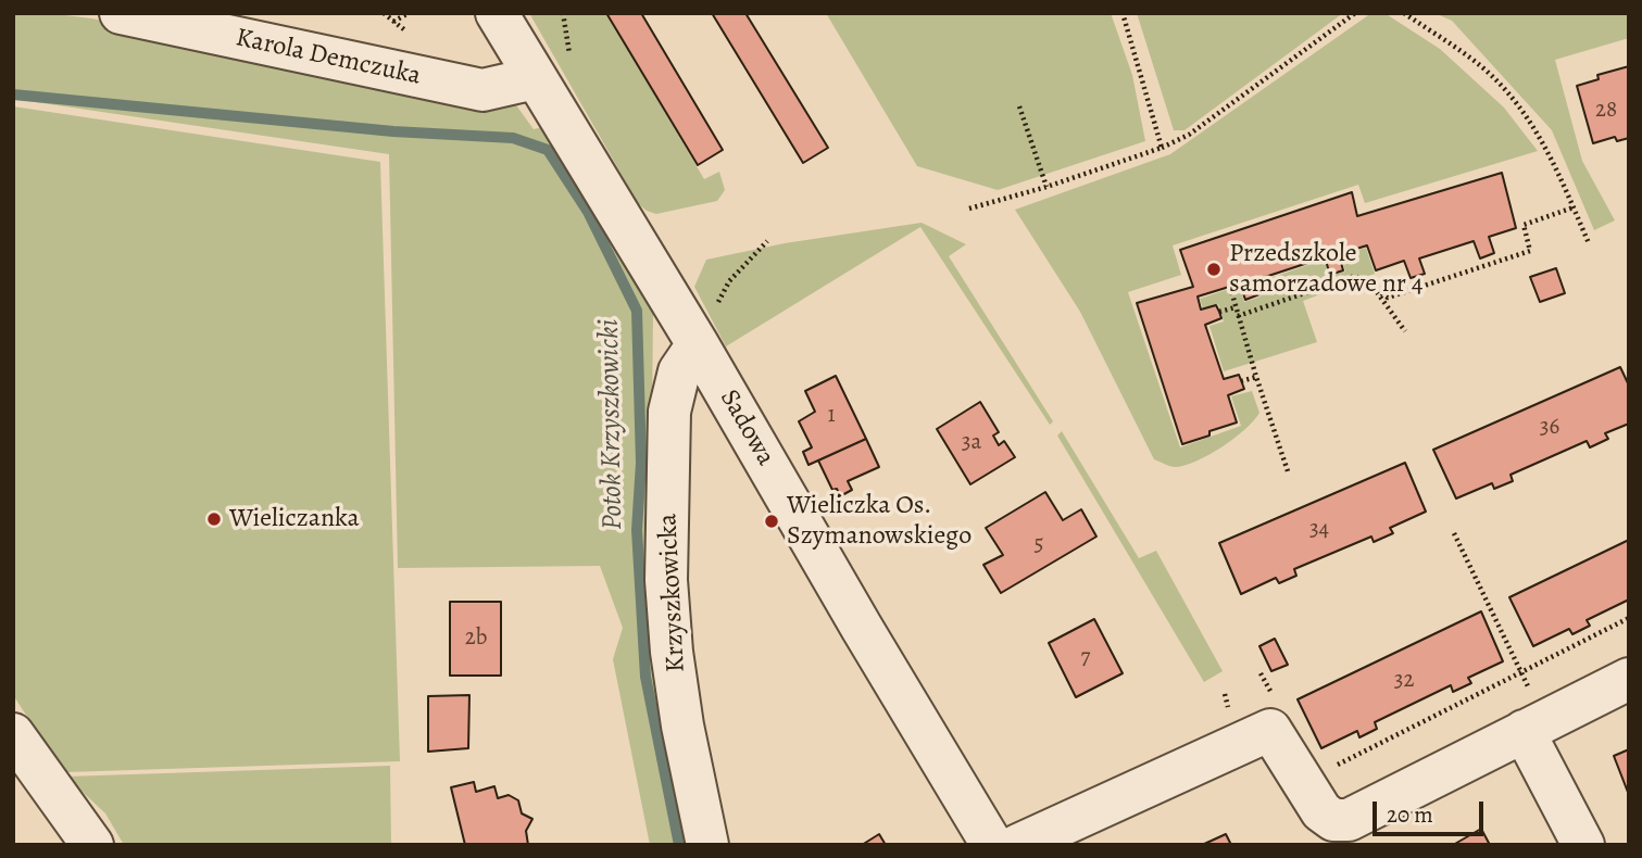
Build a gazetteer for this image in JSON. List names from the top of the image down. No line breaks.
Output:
{"streets":{"street":["Karola Demczuka","Sadowa","Krzyszkowicka"]},"crossings":[["Karola Demczuka","Sadowa"],["Sadowa","Krzyszkowicka"]],"water":["Potok Krzyszkowicki"],"places":["Przedszkole samorzadowe nr 4","Wieliczanka","Wieliczka Os. Szymanowskiego"],"house_numbers":["28","1","36","3a","34","5","2b","7","32"],"scale_bar":"20 m"}
